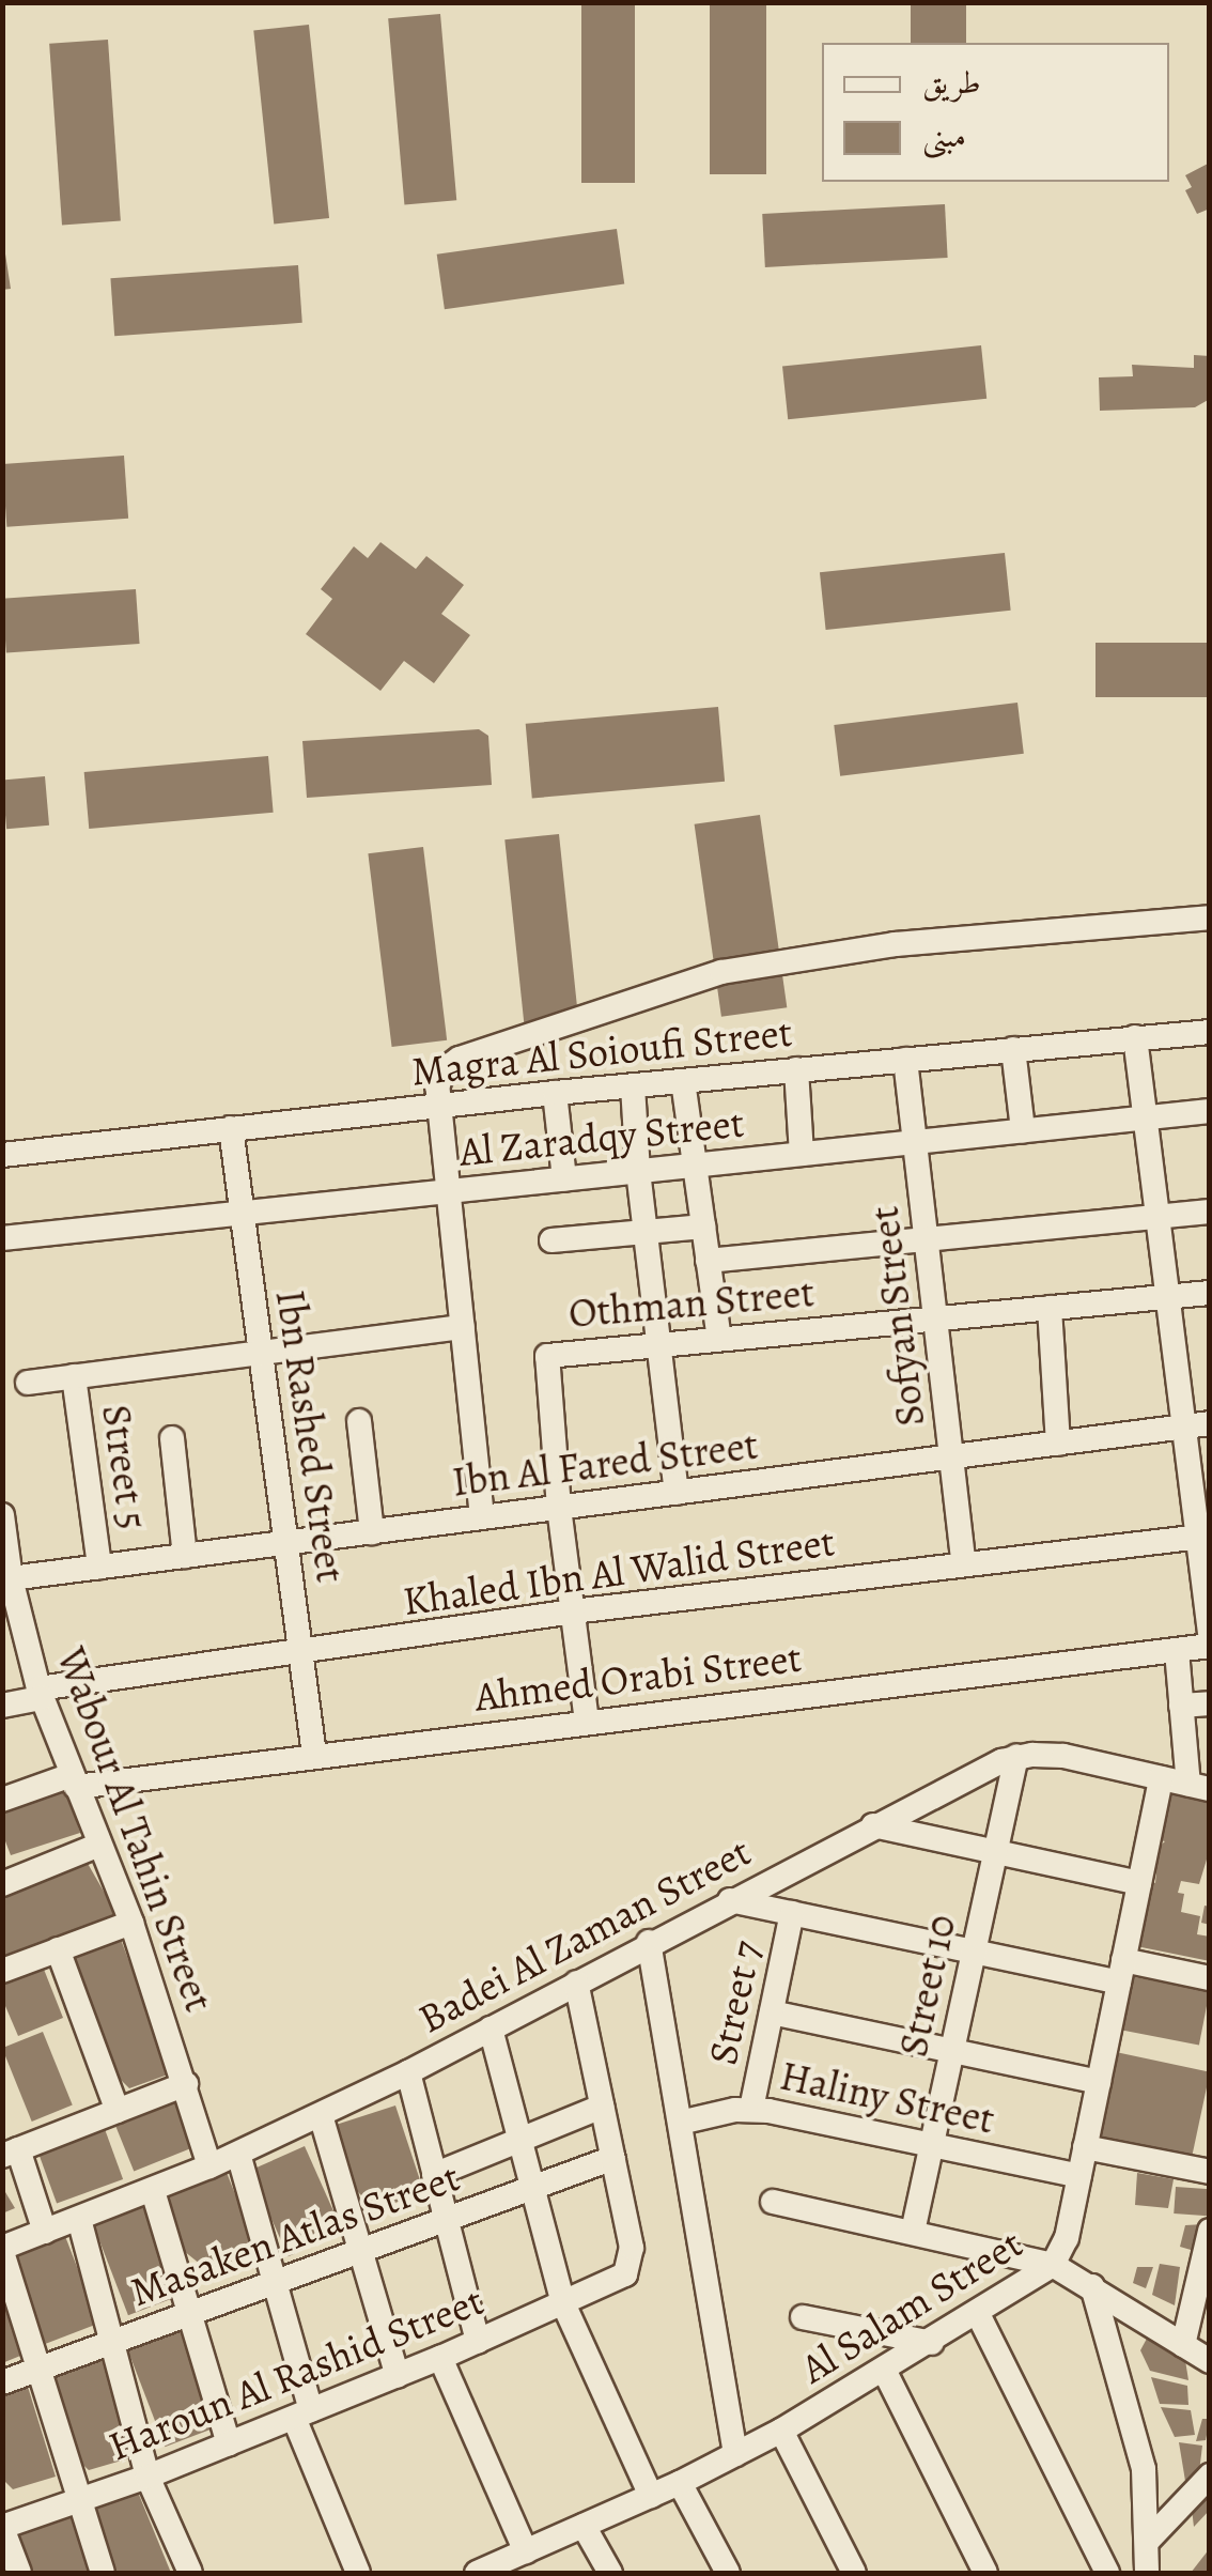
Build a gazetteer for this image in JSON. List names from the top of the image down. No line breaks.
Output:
{"streets":{"street":["Magra Al Soioufi Street","Al Zaradqy Street","Othman Street","Sofyan Street","Ibn Rashed Street","Ibn Al Fared Street","Street 5","Khaled Ibn Al Walid Street","Ahmed Orabi Street","Wabour Al Tahin Street","Badei Al Zaman Street","Street 10","Street 7","Haliny Street","Masaken Atlas Street","Al Salam Street","Haroun Al Rashid Street"]},"crossings":[["Magra Al Soioufi Street","Sofyan Street"],["Magra Al Soioufi Street","Ibn Rashed Street"],["Al Zaradqy Street","Sofyan Street"],["Al Zaradqy Street","Ibn Rashed Street"],["Othman Street","Sofyan Street"],["Othman Street","Ibn Al Fared Street"],["Othman Street","Khaled Ibn Al Walid Street"],["Othman Street","Ahmed Orabi Street"],["Sofyan Street","Ibn Al Fared Street"],["Sofyan Street","Khaled Ibn Al Walid Street"],["Ibn Rashed Street","Ibn Al Fared Street"],["Ibn Rashed Street","Khaled Ibn Al Walid Street"],["Ibn Rashed Street","Ahmed Orabi Street"],["Ibn Al Fared Street","Street 5"],["Ibn Al Fared Street","Wabour Al Tahin Street"],["Khaled Ibn Al Walid Street","Wabour Al Tahin Street"],["Ahmed Orabi Street","Wabour Al Tahin Street"],["Wabour Al Tahin Street","Badei Al Zaman Street"],["Badei Al Zaman Street","Street 10"],["Badei Al Zaman Street","Al Salam Street"],["Street 10","Haliny Street"],["Street 7","Haliny Street"],["Haliny Street","Al Salam Street"],["Masaken Atlas Street","Haroun Al Rashid Street"]],"legend":["طريق","مبنى"]}
